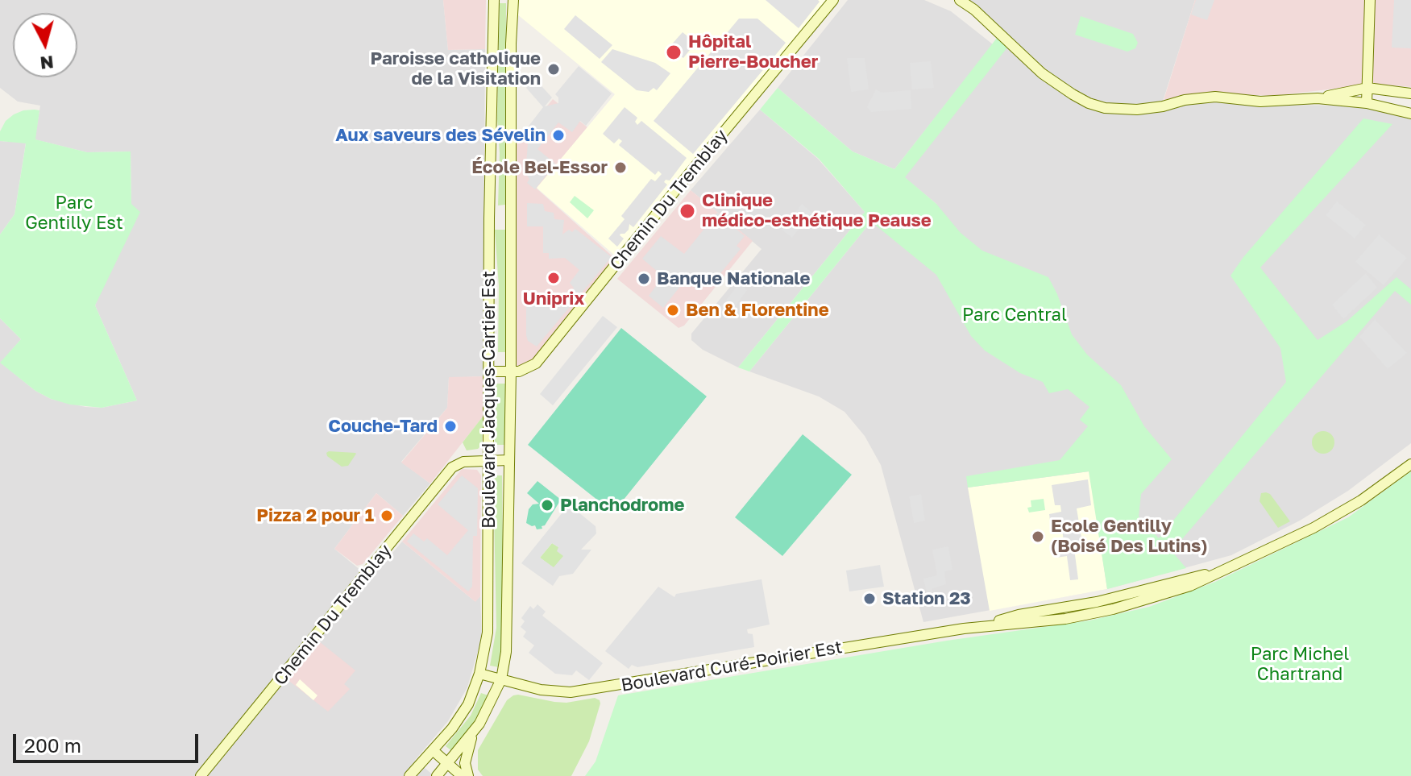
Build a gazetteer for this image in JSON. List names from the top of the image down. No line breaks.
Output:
{"streets":{"main road":["Chemin Du Tremblay","Boulevard Jacques-Cartier Est","Boulevard Curé-Poirier Est"]},"crossings":[["Chemin Du Tremblay","Boulevard Jacques-Cartier Est"],["Boulevard Jacques-Cartier Est","Boulevard Curé-Poirier Est"]],"parks":["Parc Gentilly Est","Parc Central","Parc Michel Chartrand"],"places":["Hôpital Pierre-Boucher","Paroisse catholique de la Visitation","Aux saveurs des Sévelin","École Bel-Essor","Clinique médico-esthétique Peause","Uniprix","Banque Nationale","Ben & Florentine","Couche-Tard","Planchodrome","Pizza 2 pour 1","Ecole Gentilly (Boisé Des Lutins)","Station 23"],"scale_bar":"200 m","north":"bottom"}
